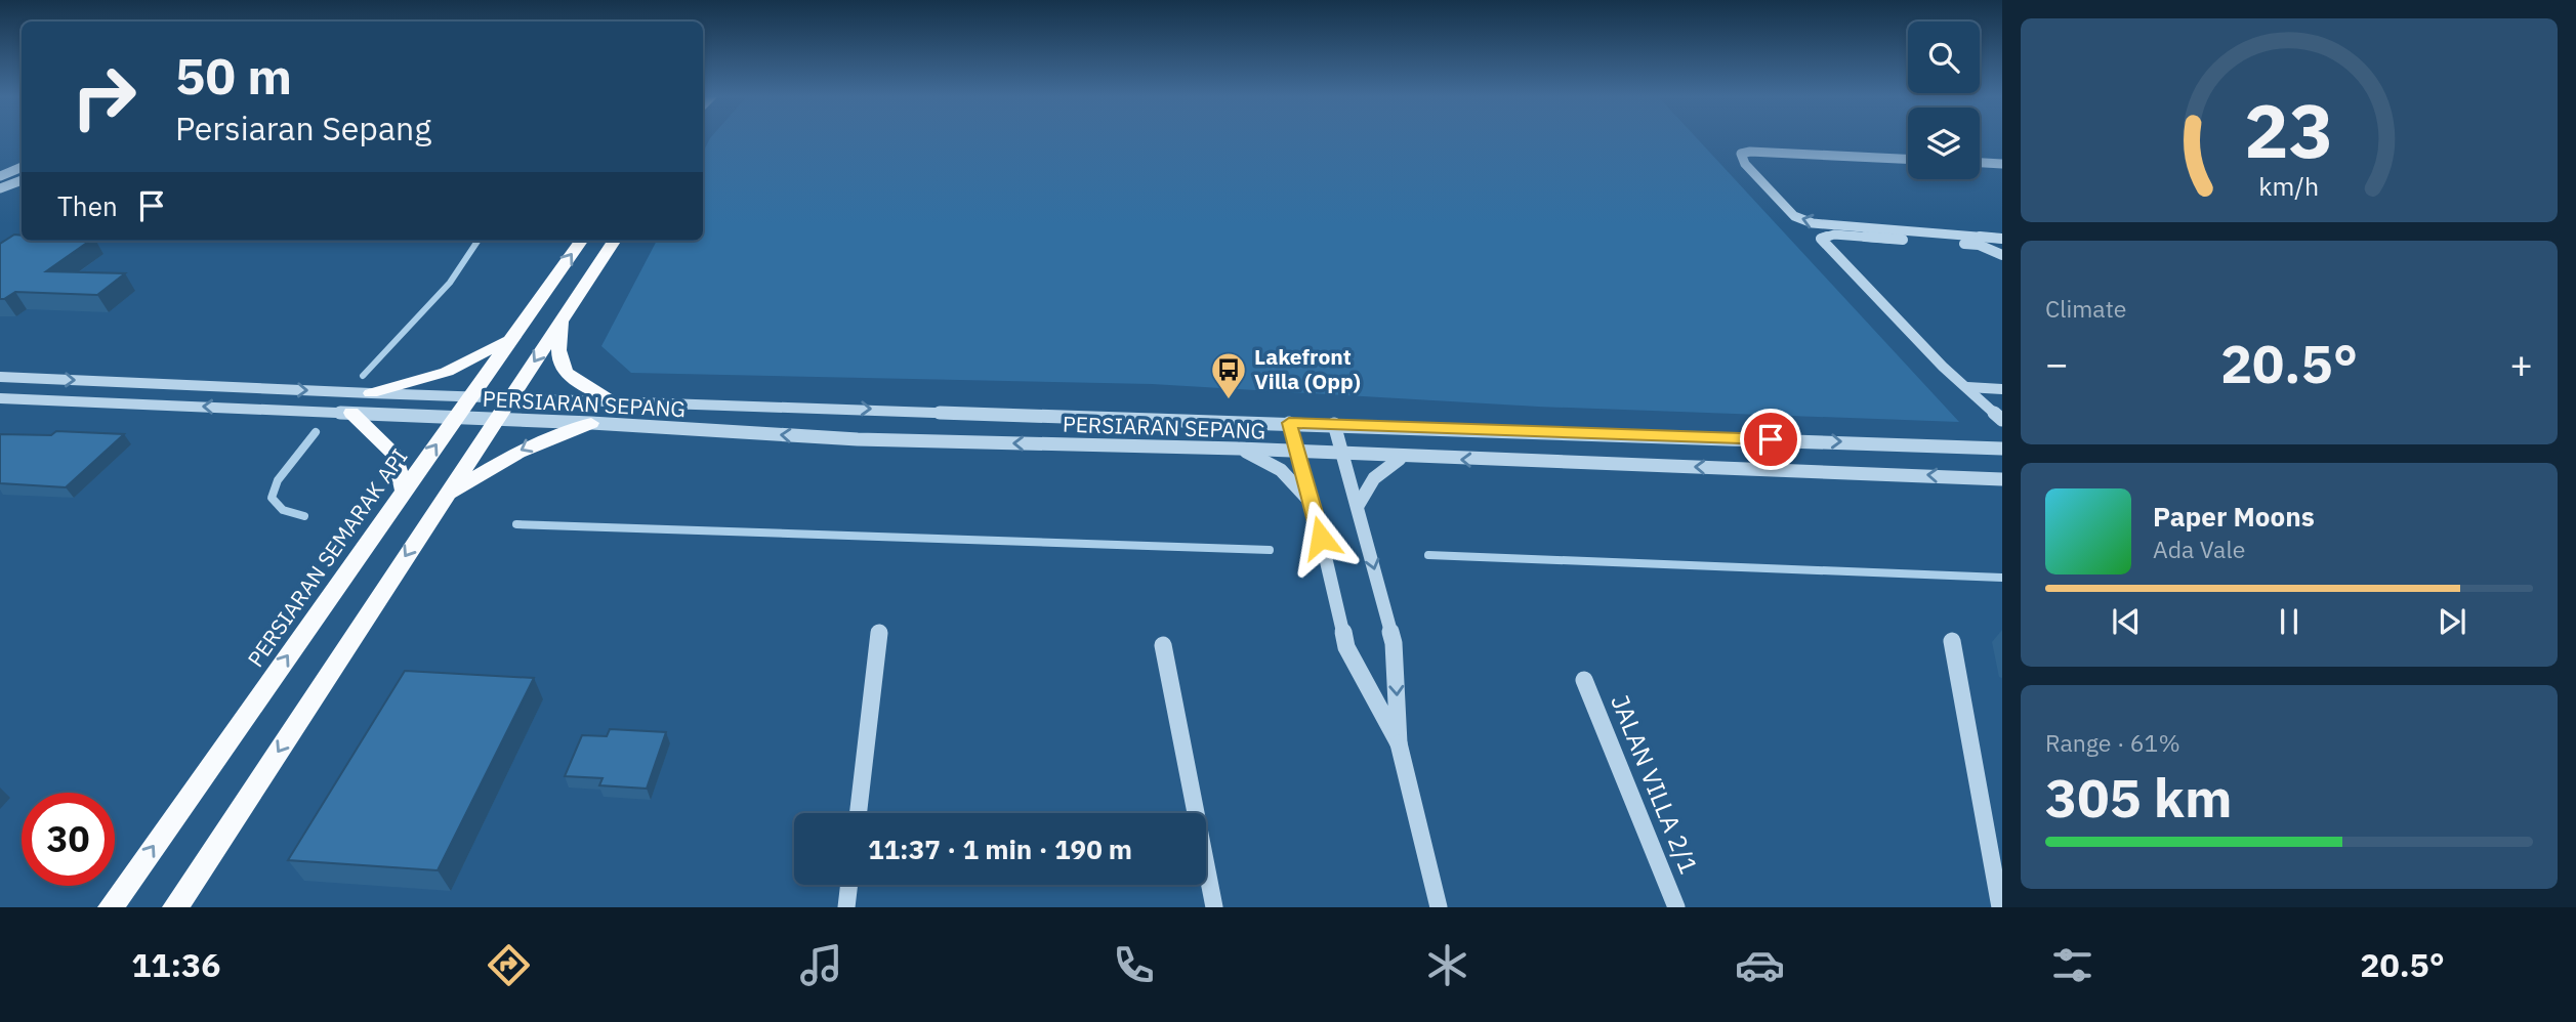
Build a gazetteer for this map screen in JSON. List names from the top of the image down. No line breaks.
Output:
{"streets":{"main road":["PERSIARAN SEMARAK API"],"street":["PERSIARAN SEPANG","JALAN VILLA 2/1"]},"crossings":[["PERSIARAN SEPANG","PERSIARAN SEMARAK API"]],"places":{"bus stop":["Lakefront Villa (Opp)"]},"page":{"turn":["50 m","Persiaran Sepang"],"then":"Then","tile":["Climate",["Range · 61%","305 km"]],"heat":["−","20.5°","+"],"song":["Paper Moons","Ada Vale"],"limit":"30","trip":"11:37 · 1 min · 190 m","tabs":["11:36","20.5°"],"gauge":["23","km/h"]}}
